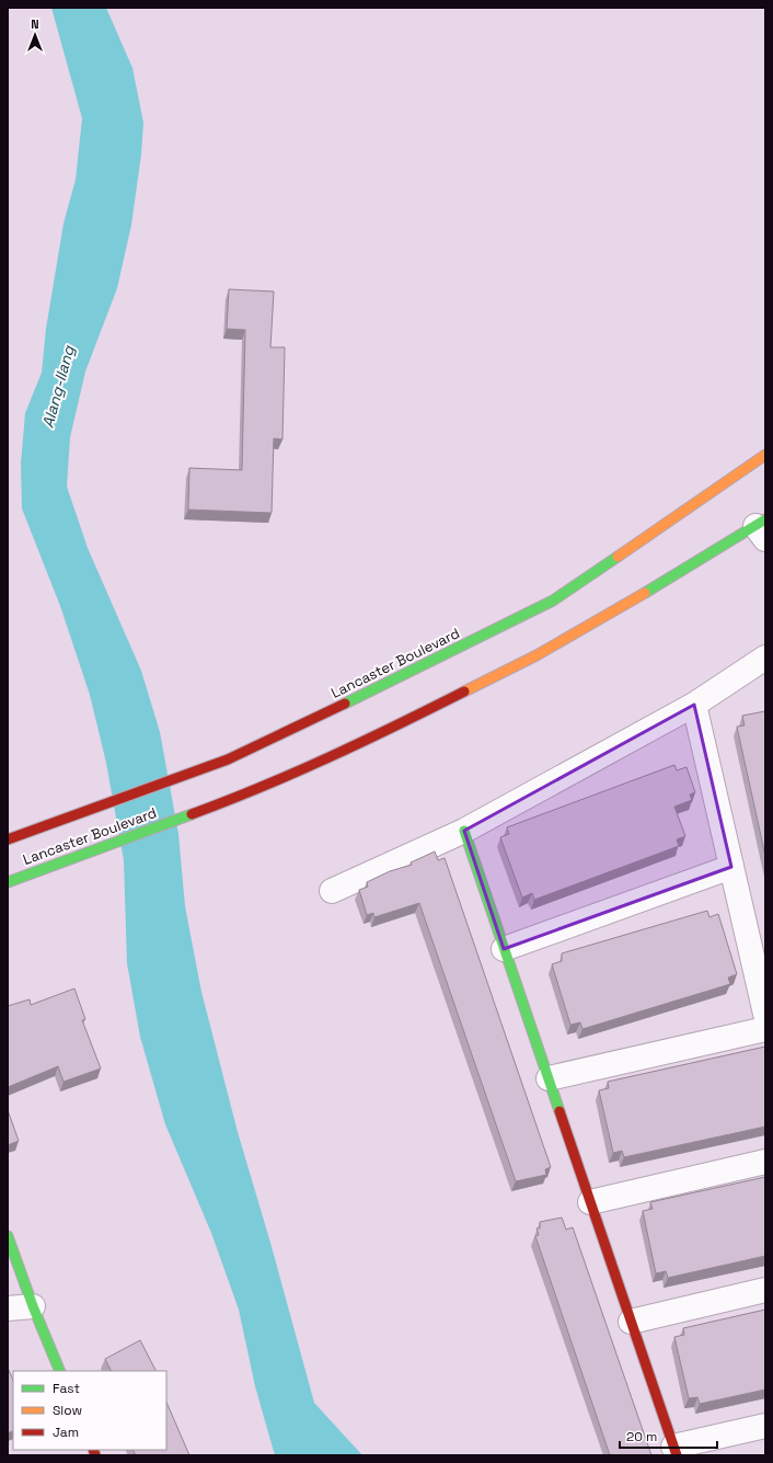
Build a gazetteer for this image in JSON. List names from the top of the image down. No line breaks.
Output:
{"streets":{"main road":["Lancaster Boulevard"]},"water":["Alang-Ilang"],"legend":["Fast","Slow","Jam"],"scale_bar":"20 m","north":"top"}
